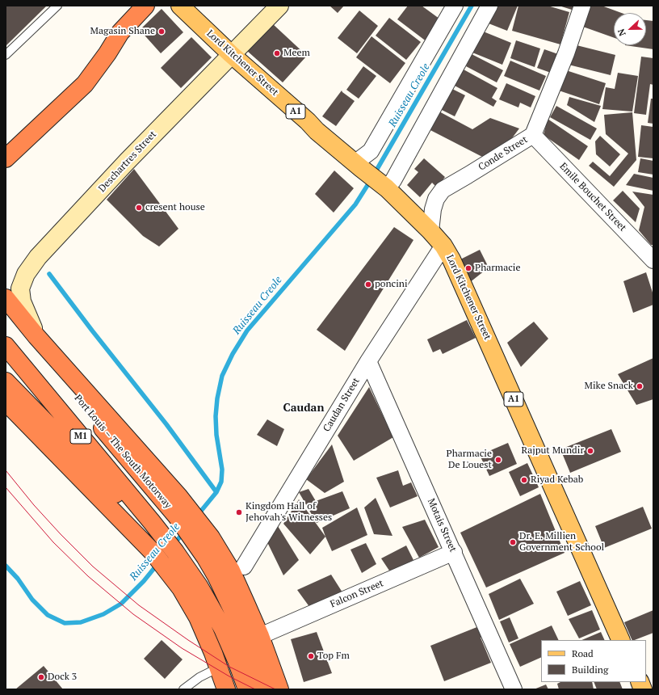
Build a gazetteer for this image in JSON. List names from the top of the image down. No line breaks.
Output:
{"streets":{"highway":["M1","Port Louis – The South Motorway"],"main road":["Lord Kitchener Street","A1","Deschartres Street"],"street":["Conde Street","Emile Bouchet Street","Caudan Street","Motais Street","Falcon Street"]},"crossings":[["Lord Kitchener Street","Conde Street"],["Lord Kitchener Street","Deschartres Street"],["Lord Kitchener Street","Caudan Street"],["Conde Street","Emile Bouchet Street"],["Caudan Street","Motais Street"],["Motais Street","Falcon Street"]],"districts":["Caudan"],"water":["Ruisseau Creole"],"places":["Magasin Shane","Meem","cresent house","Pharmacie","poncini","Mike Snack","Rajput Mundir","Pharmacie De L'ouest","Riyad Kebab","Kingdom Hall of Jehovah's Witnesses","Dr. E. Millien Government School","Top Fm","Dock 3"],"legend":["Road","Building"],"north":"left"}
